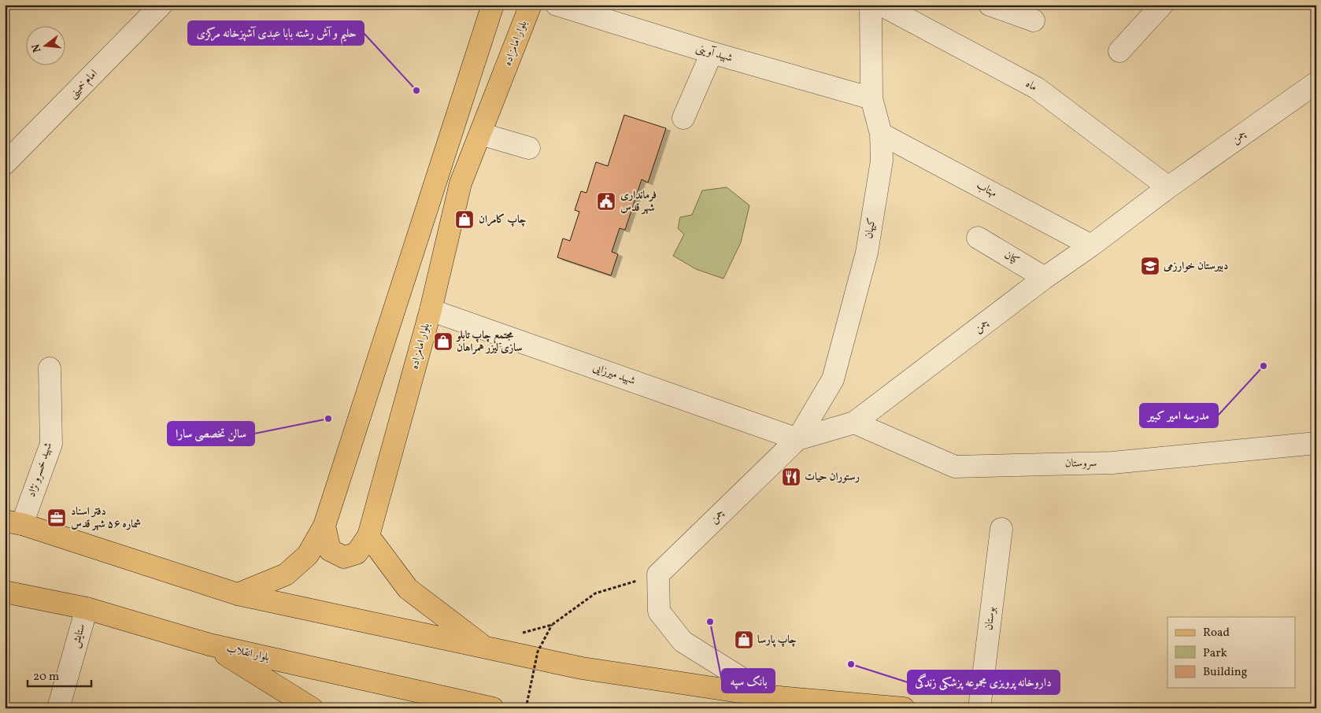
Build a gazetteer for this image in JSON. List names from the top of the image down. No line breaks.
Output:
{"streets":{"main road":["بلوار امامزاده","بلوار انقلاب"],"street":["شهید آوینی","امام خمینی","ماه","چمن","مهتاب","کیهان","کیان","شهید میرزایی","سروستان","شهید خسرو نژاد","بوستان","ستایش"]},"crossings":[["بلوار امامزاده","شهید میرزایی"],["شهید آوینی","کیهان"],["ماه","چمن"],["چمن","مهتاب"],["چمن","کیهان"],["چمن","کیان"],["چمن","شهید میرزایی"],["چمن","سروستان"],["مهتاب","کیهان"],["کیهان","شهید میرزایی"],["ستایش","بلوار انقلاب"]],"places":{"other":["حلیم و آش رشته بابا عبدی آشپزخانه مرکزی","مدرسه امیر کبیر","سالن تخصصی سارا","بانک سپه","داروخانه پرویزی مجموعه پزشکی زندگی"],"public building":["فرمانداری شهر قدس"],"shop":["چاپ کامران","مجتمع چاپ تابلو سازی لیزر همراهان","چاپ پارسا"],"school or university":["دبیرستان خوارزمی"],"restaurant":["رستوران حیات"],"office":["دفتر اسناد شماره ۵۶ شهر قدس"]},"legend":["Road","Park","Building"],"scale_bar":"20 m","north":"left"}
